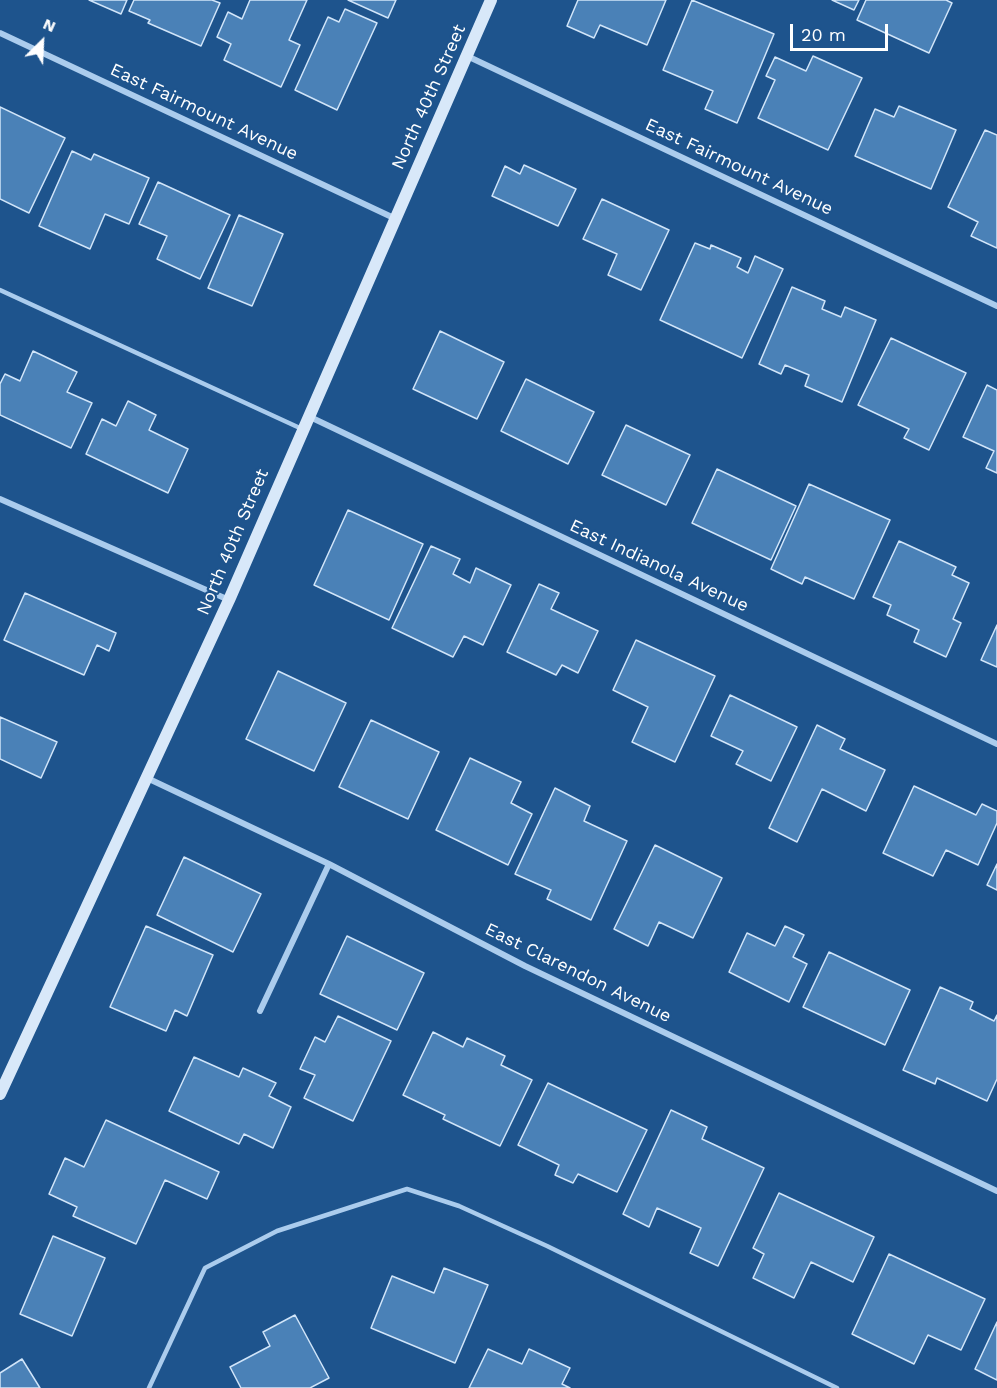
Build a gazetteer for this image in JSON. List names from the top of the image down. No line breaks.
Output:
{"streets":{"main road":["North 40th Street"],"street":["East Fairmount Avenue","East Indianola Avenue","East Clarendon Avenue"]},"crossings":[["North 40th Street","East Fairmount Avenue"],["North 40th Street","East Indianola Avenue"],["North 40th Street","East Clarendon Avenue"]],"scale_bar":"20 m","north":"top right"}
